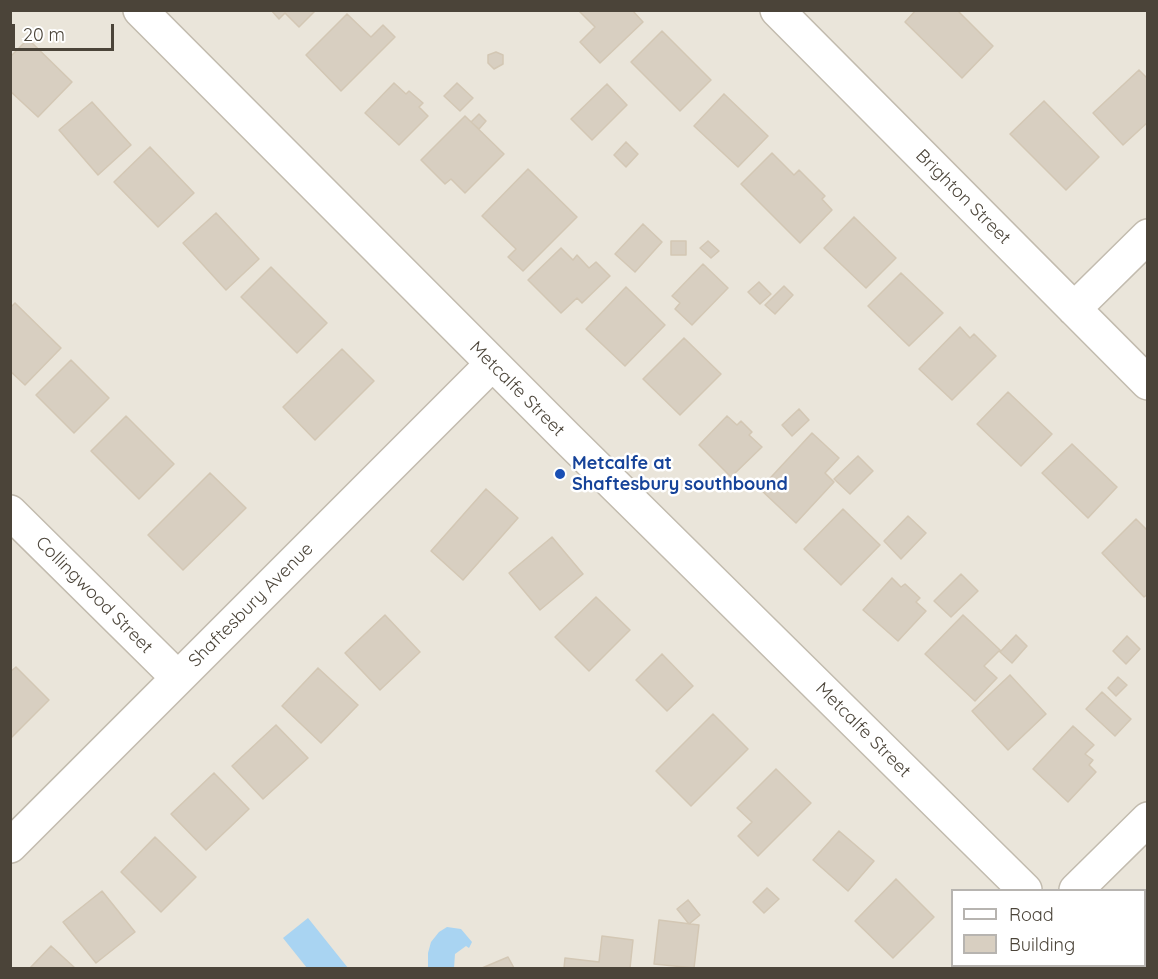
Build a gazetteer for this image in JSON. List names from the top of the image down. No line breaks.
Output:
{"streets":{"street":["Brighton Street","Metcalfe Street","Collingwood Street","Shaftesbury Avenue"]},"crossings":[["Metcalfe Street","Shaftesbury Avenue"],["Collingwood Street","Shaftesbury Avenue"]],"places":["Metcalfe at Shaftesbury southbound"],"legend":["Road","Building"],"scale_bar":"20 m"}
